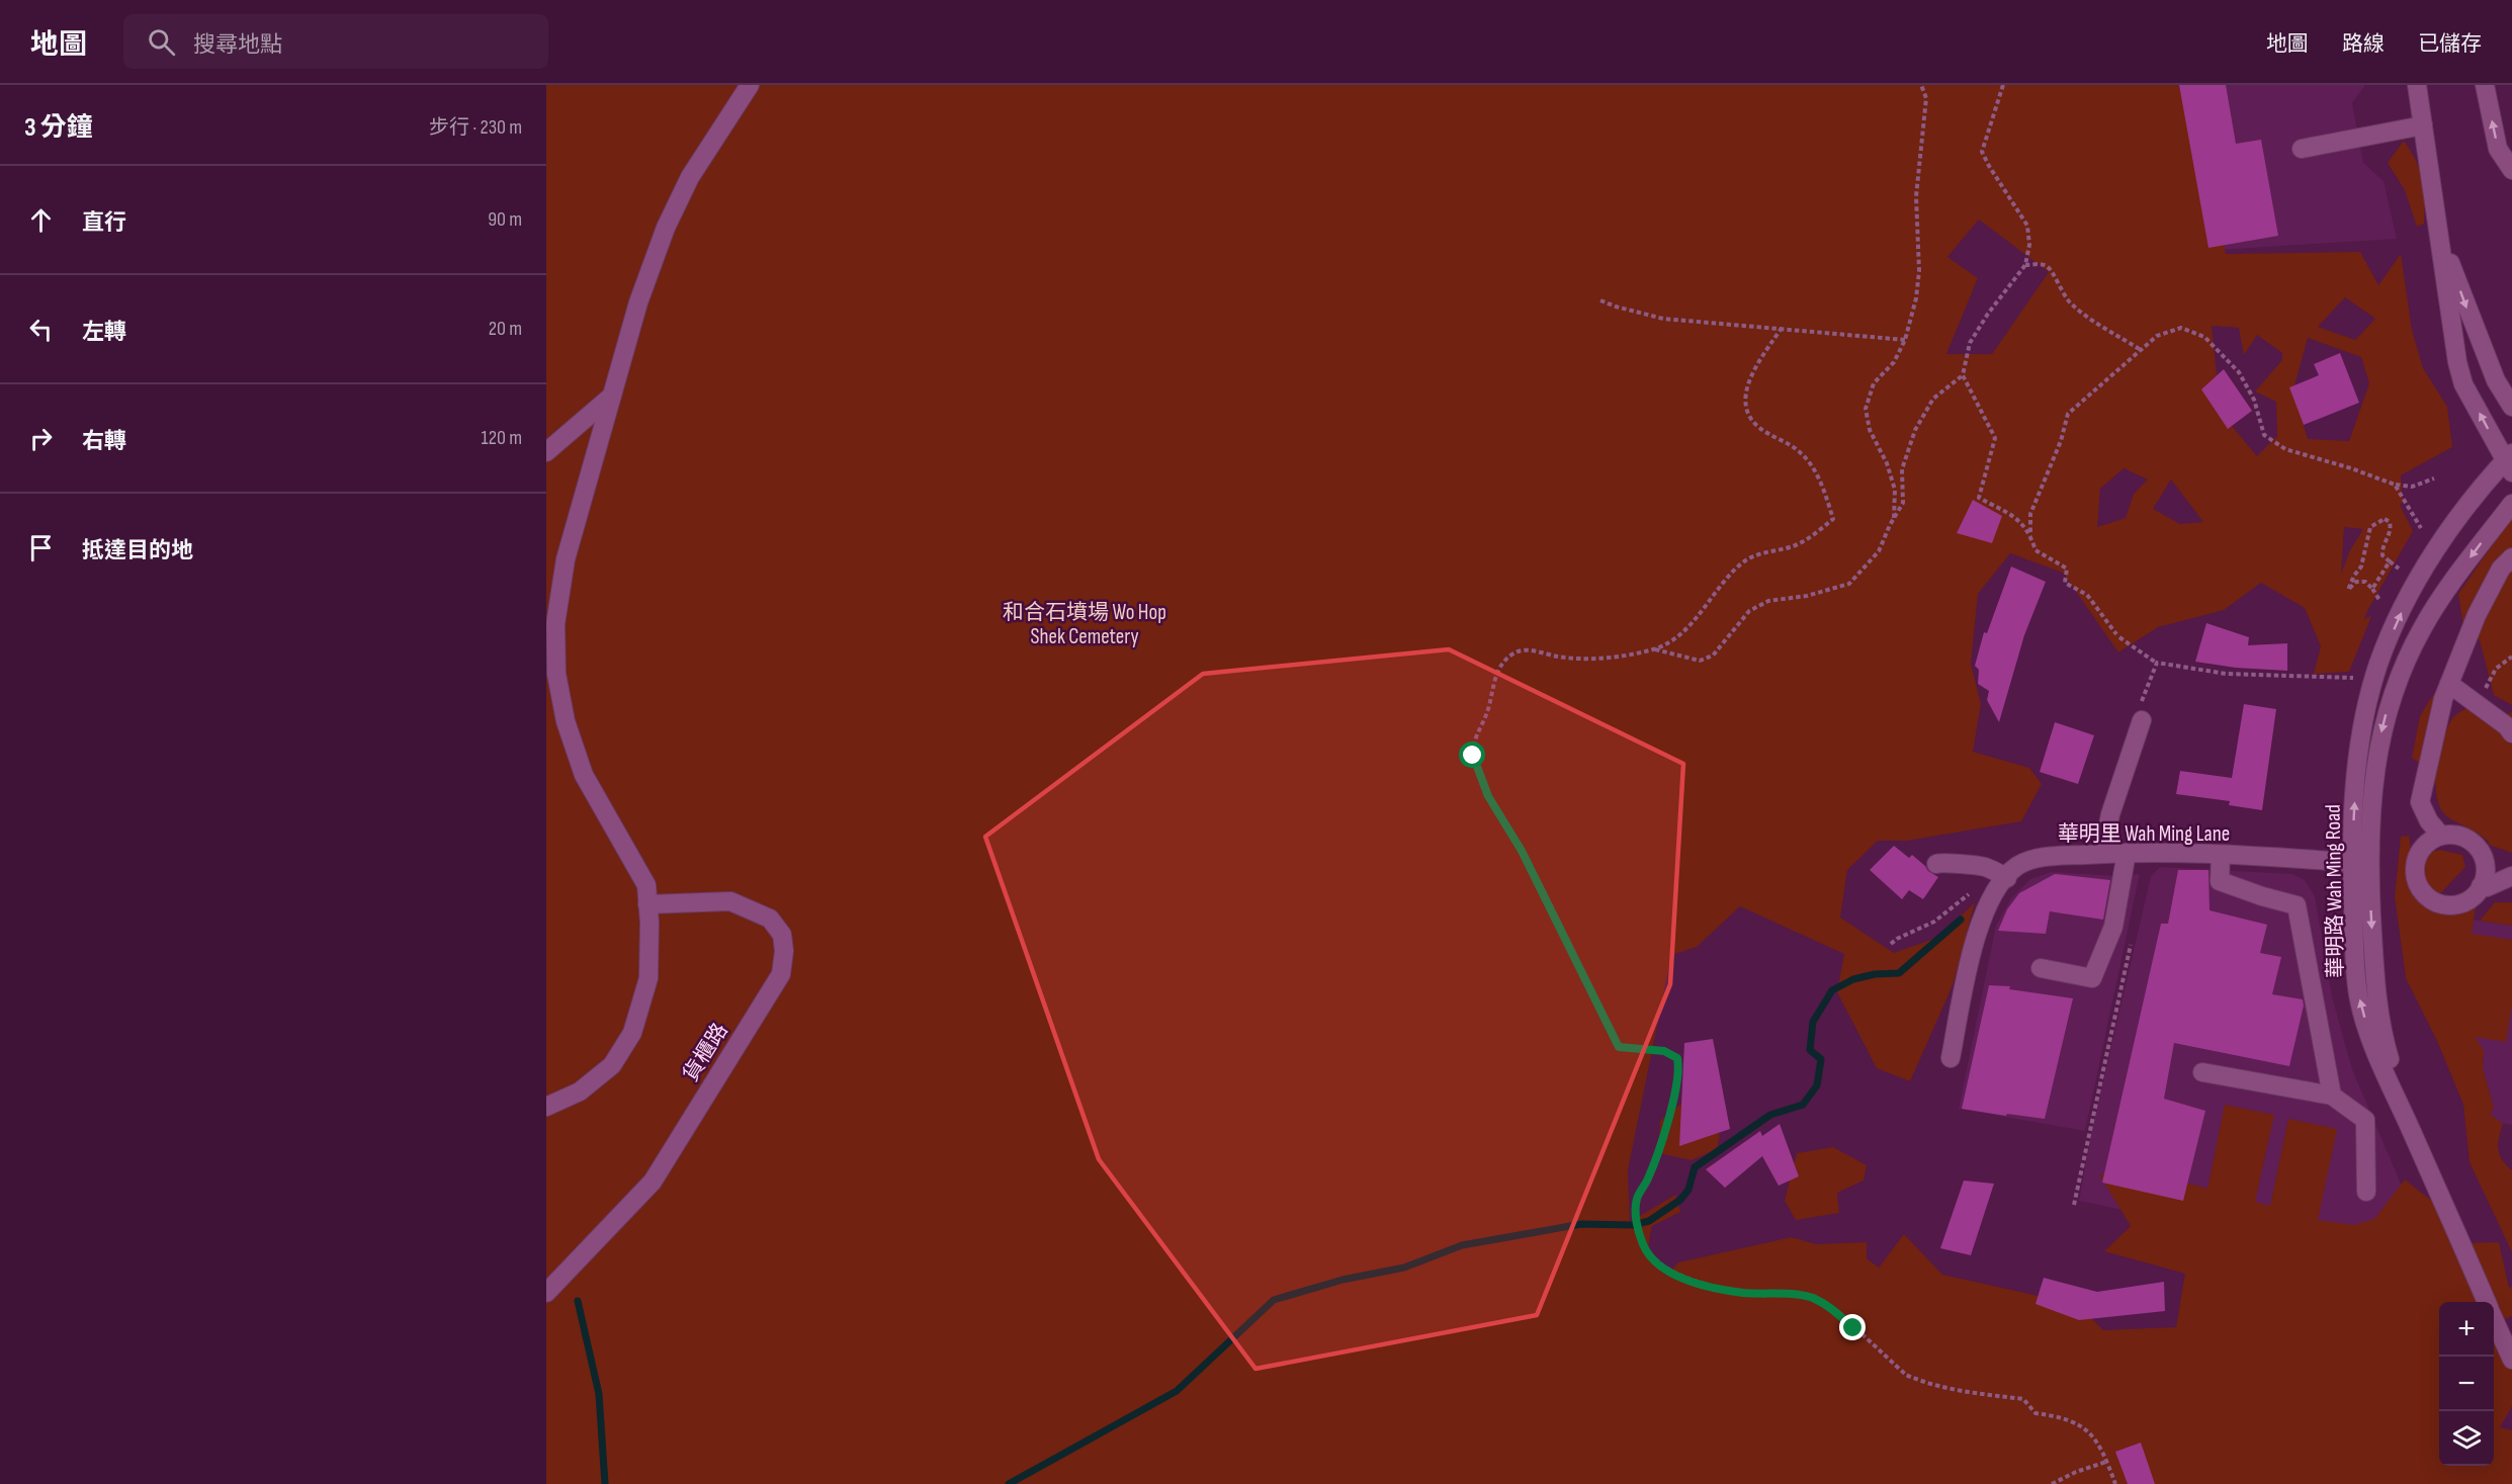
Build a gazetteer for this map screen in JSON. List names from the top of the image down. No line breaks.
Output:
{"streets":{"street":["華明里 Wah Ming Lane","華明路 Wah Ming Road","貨櫃路"]},"crossings":[["華明里 Wah Ming Lane","華明路 Wah Ming Road"]],"parks":["和合石墳場 Wo Hop Shek Cemetery"],"page":{"header":"地圖","search":"搜尋地點","nav":["地圖","路線","已儲存"],"heading":["3 分鐘","步行 · 230 m"],"list":[["直行","90 m"],["左轉","20 m"],["右轉","120 m"],"抵達目的地"],"map_buttons":["+","−"]}}
